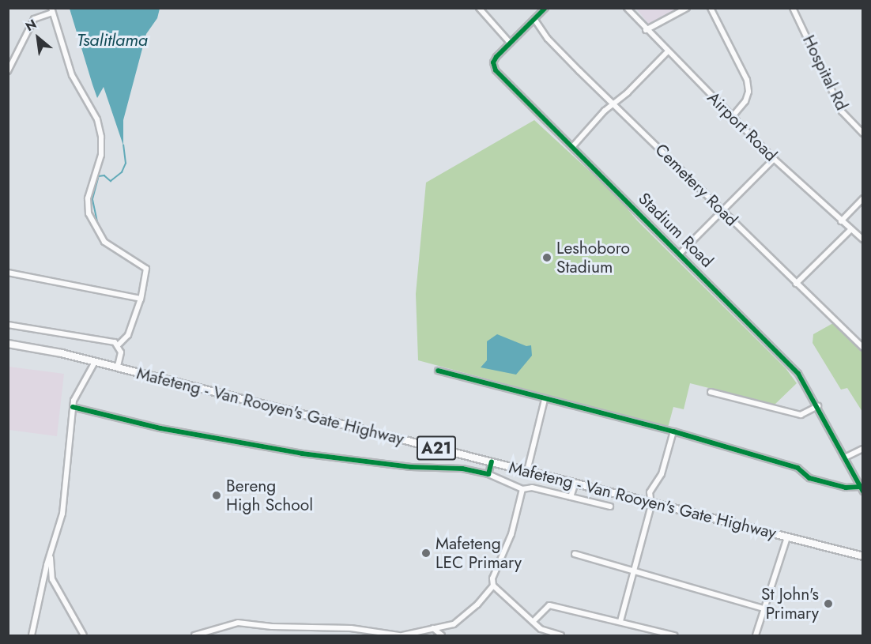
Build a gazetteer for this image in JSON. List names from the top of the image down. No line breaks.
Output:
{"streets":{"main road":["Mafeteng - Van Rooyen's Gate Highway","A21"],"street":["Hospital Rd","Airport Road","Cemetery Road","Stadium Road"]},"crossings":[["Cemetery Road","Stadium Road"]],"water":["Tsalitlama"],"places":["Leshoboro Stadium","Bereng High School","Mafeteng LEC Primary","St John's Primary"],"north":"top left"}
